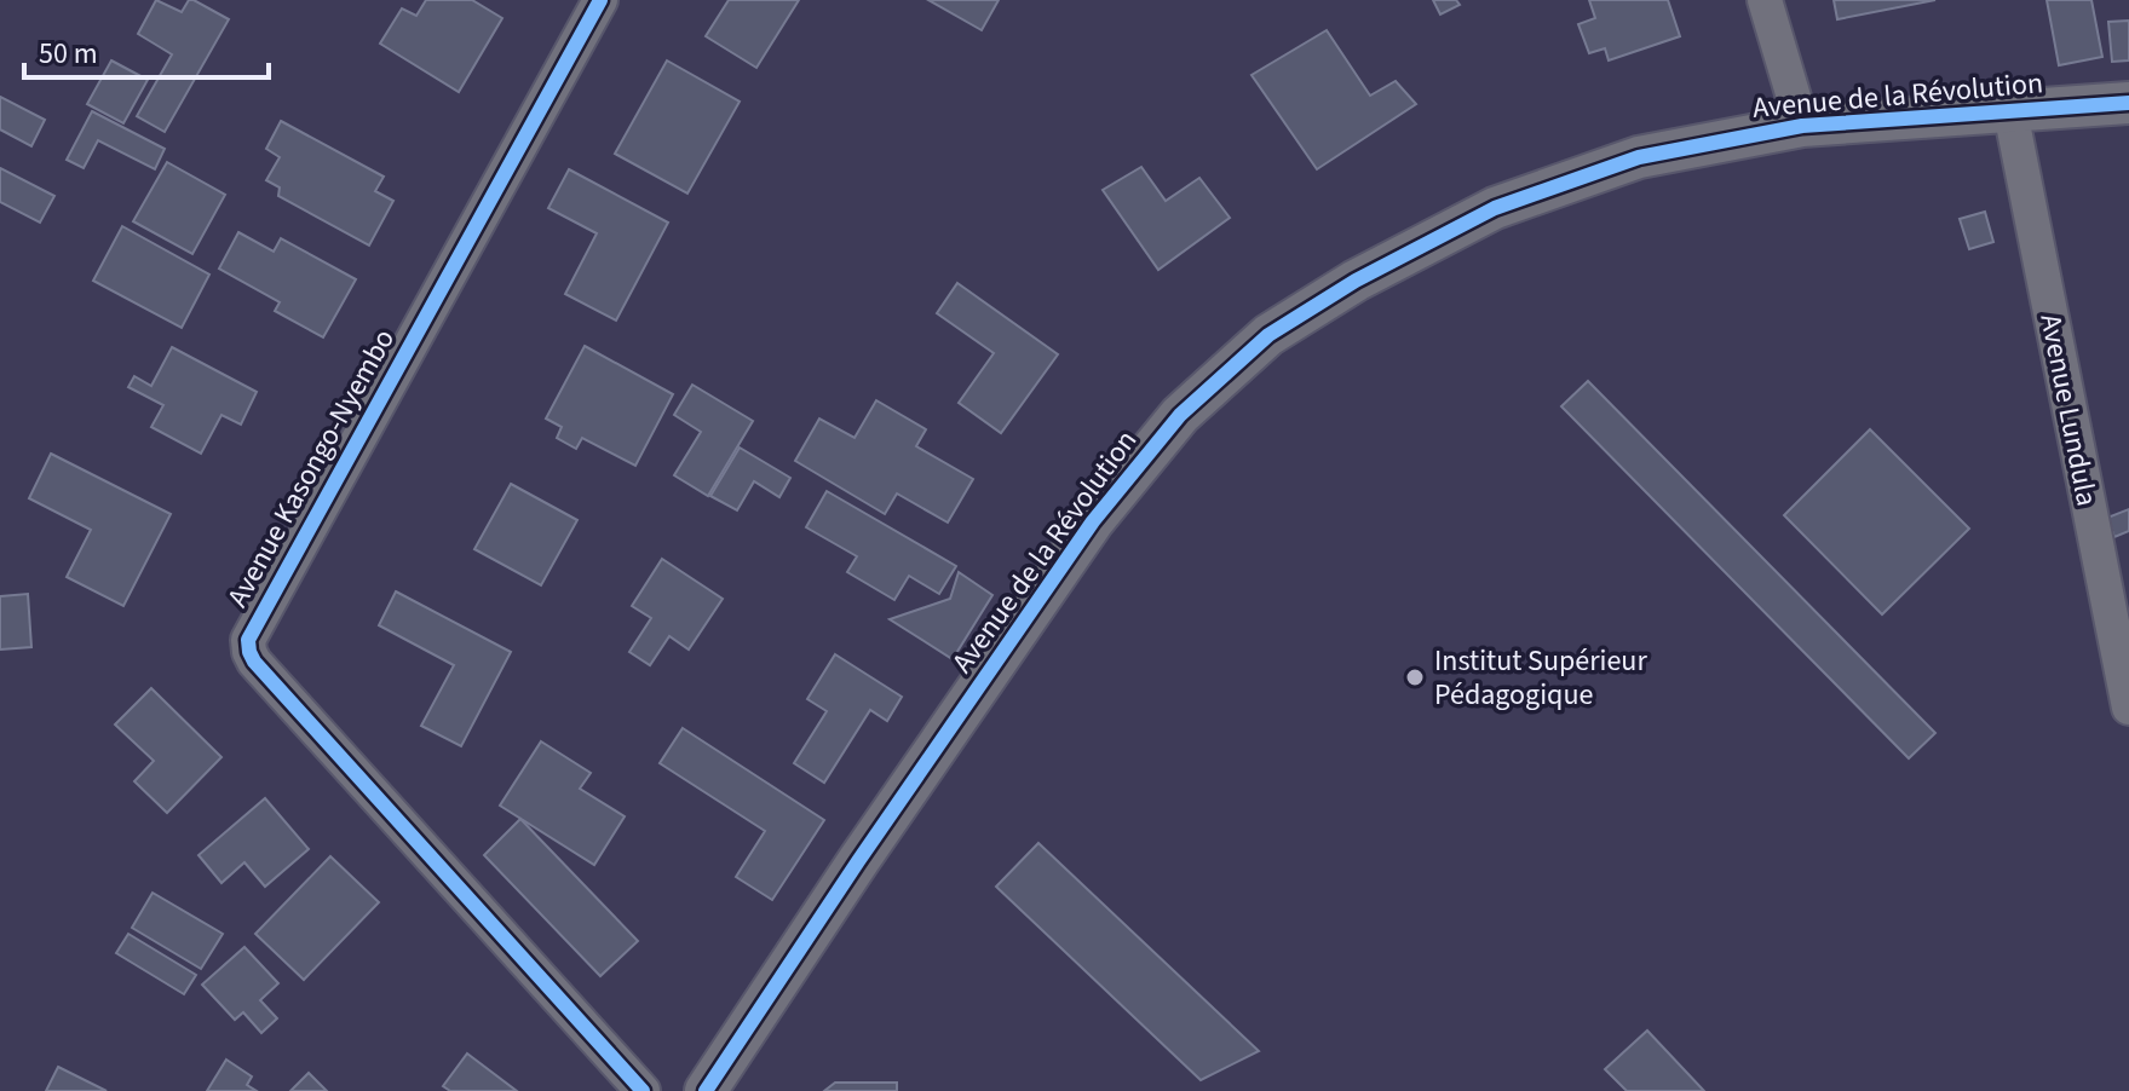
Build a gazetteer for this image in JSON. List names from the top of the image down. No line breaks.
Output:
{"streets":{"street":["Avenue de la Révolution","Avenue Lundula","Avenue Kasongo-Nyembo"]},"crossings":[["Avenue de la Révolution","Avenue Lundula"]],"places":["Institut Supérieur Pédagogique"],"scale_bar":"50 m"}
